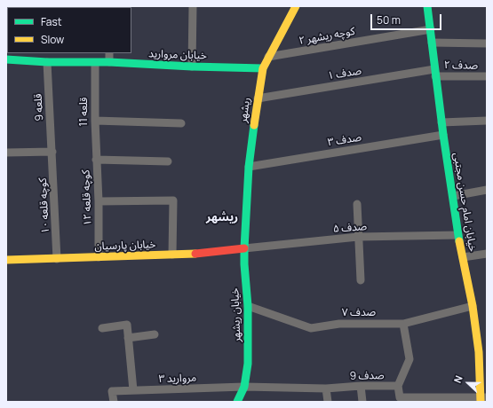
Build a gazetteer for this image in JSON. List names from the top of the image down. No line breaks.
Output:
{"streets":{"street":["کوچه ریشهر ۲","خیابان مروارید","صدف ۲","صدف ۱","قلعه 9","ریشهر","قلعه 11","صدف ۳","کوچه قلعه ۱۲","خیابان امام حسن مجتبی","کوچه قلعه ۱۰","صدف ۵","خیابان پارسیان","صدف ۷","خیابان ریشهر","صدف 9","مروارید ۳"]},"crossings":[["کوچه ریشهر ۲","ریشهر"],["کوچه ریشهر ۲","خیابان امام حسن مجتبی"],["خیابان مروارید","قلعه 9"],["خیابان مروارید","ریشهر"],["خیابان مروارید","قلعه 11"],["صدف ۲","صدف ۱"],["صدف ۲","خیابان امام حسن مجتبی"],["صدف ۱","ریشهر"],["صدف ۱","خیابان امام حسن مجتبی"],["قلعه 9","کوچه قلعه ۱۰"],["ریشهر","صدف ۳"],["ریشهر","خیابان ریشهر"],["قلعه 11","کوچه قلعه ۱۲"],["صدف ۳","خیابان امام حسن مجتبی"],["کوچه قلعه ۱۲","خیابان پارسیان"],["خیابان امام حسن مجتبی","صدف ۵"],["خیابان امام حسن مجتبی","صدف ۷"],["خیابان امام حسن مجتبی","صدف 9"],["کوچه قلعه ۱۰","خیابان پارسیان"],["صدف ۵","خیابان پارسیان"],["صدف ۵","خیابان ریشهر"],["خیابان پارسیان","خیابان ریشهر"],["صدف ۷","خیابان ریشهر"],["خیابان ریشهر","صدف 9"],["خیابان ریشهر","مروارید ۳"],["صدف 9","مروارید ۳"]],"districts":["ریشهر"],"legend":["Fast","Slow"],"scale_bar":"50 m","north":"left"}
